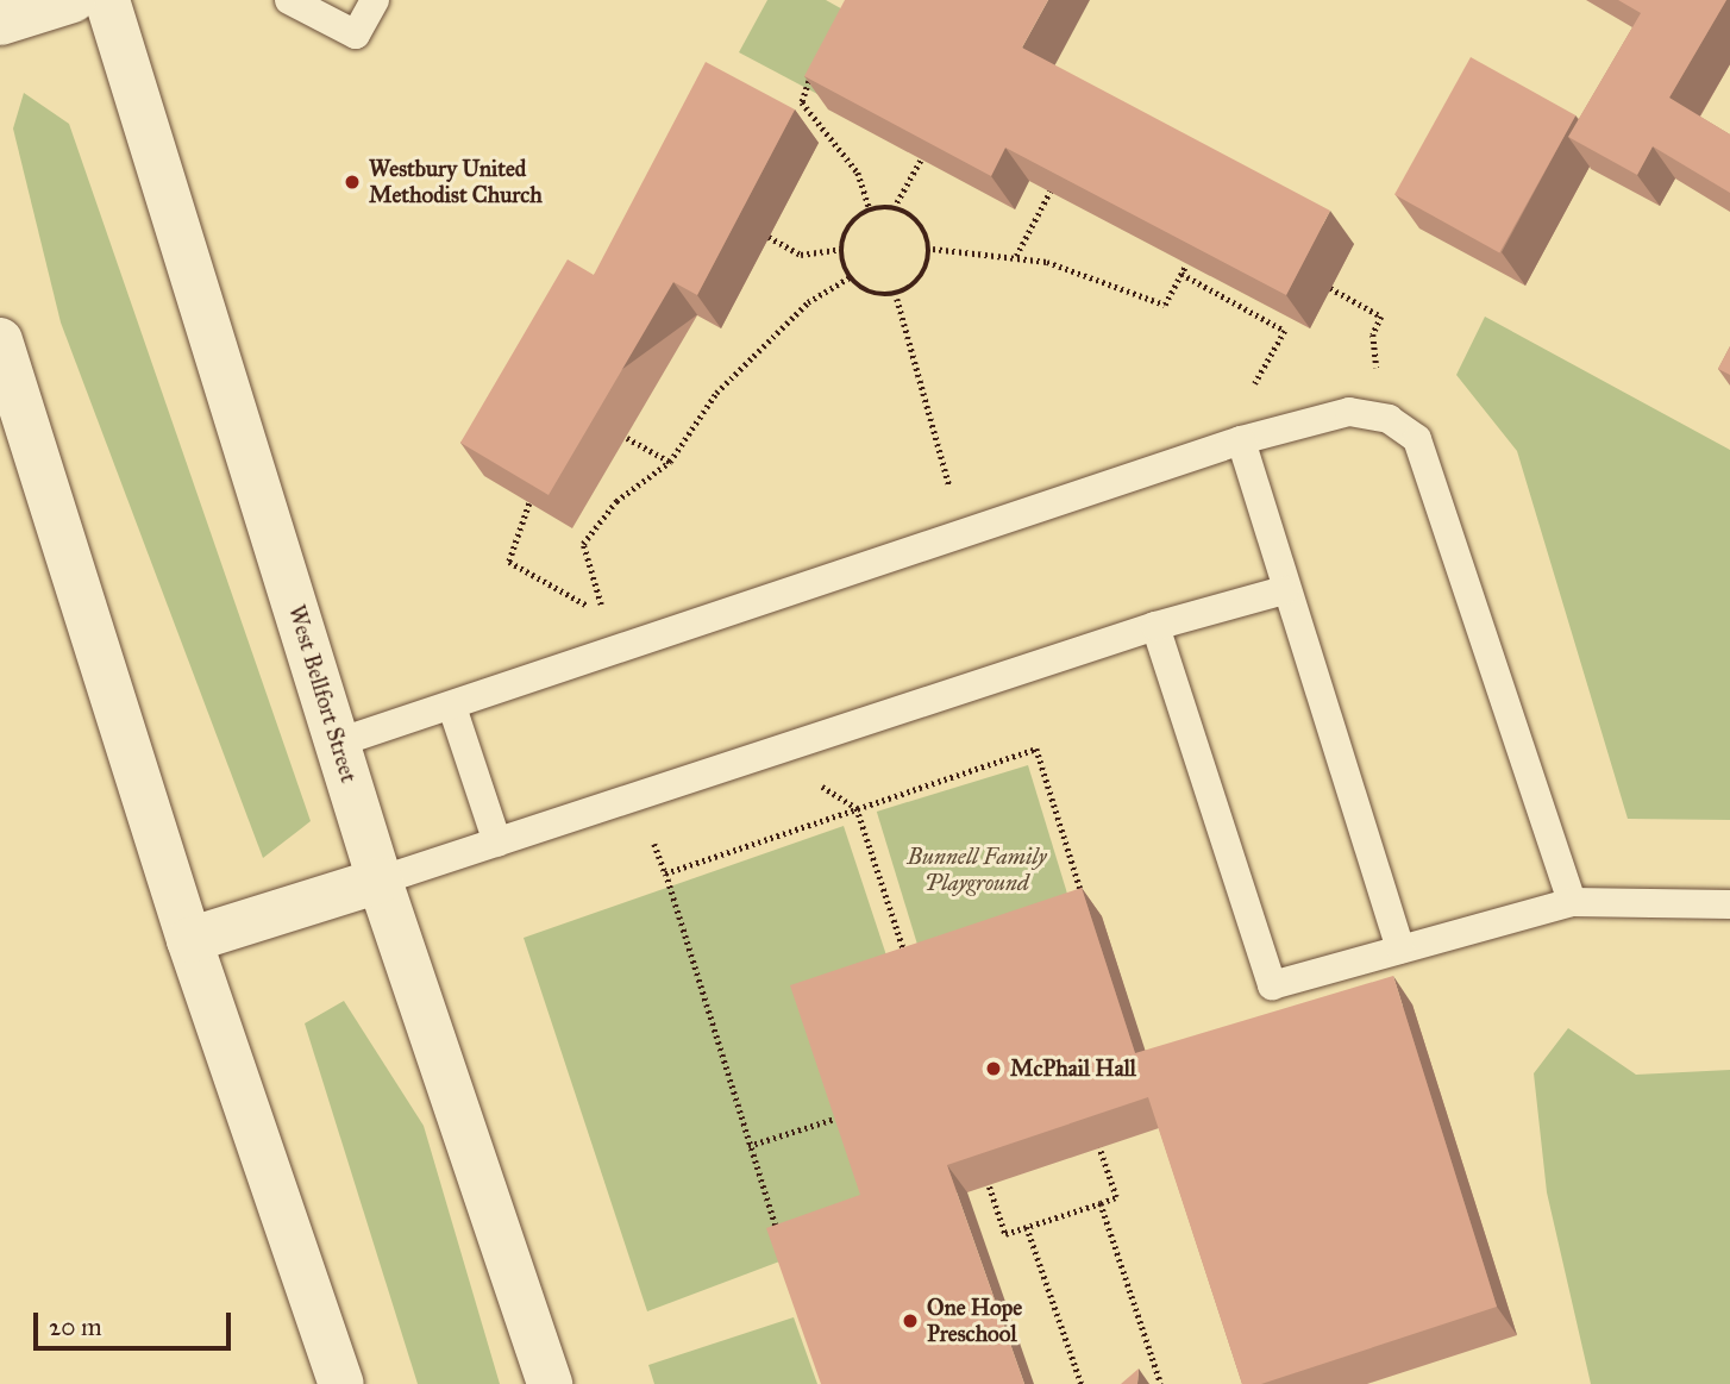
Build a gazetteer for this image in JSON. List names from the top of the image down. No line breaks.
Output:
{"streets":{"main road":["West Bellfort Street"]},"parks":["Bunnell Family Playground"],"places":["Westbury United Methodist Church","McPhail Hall","One Hope Preschool"],"scale_bar":"20 m"}
